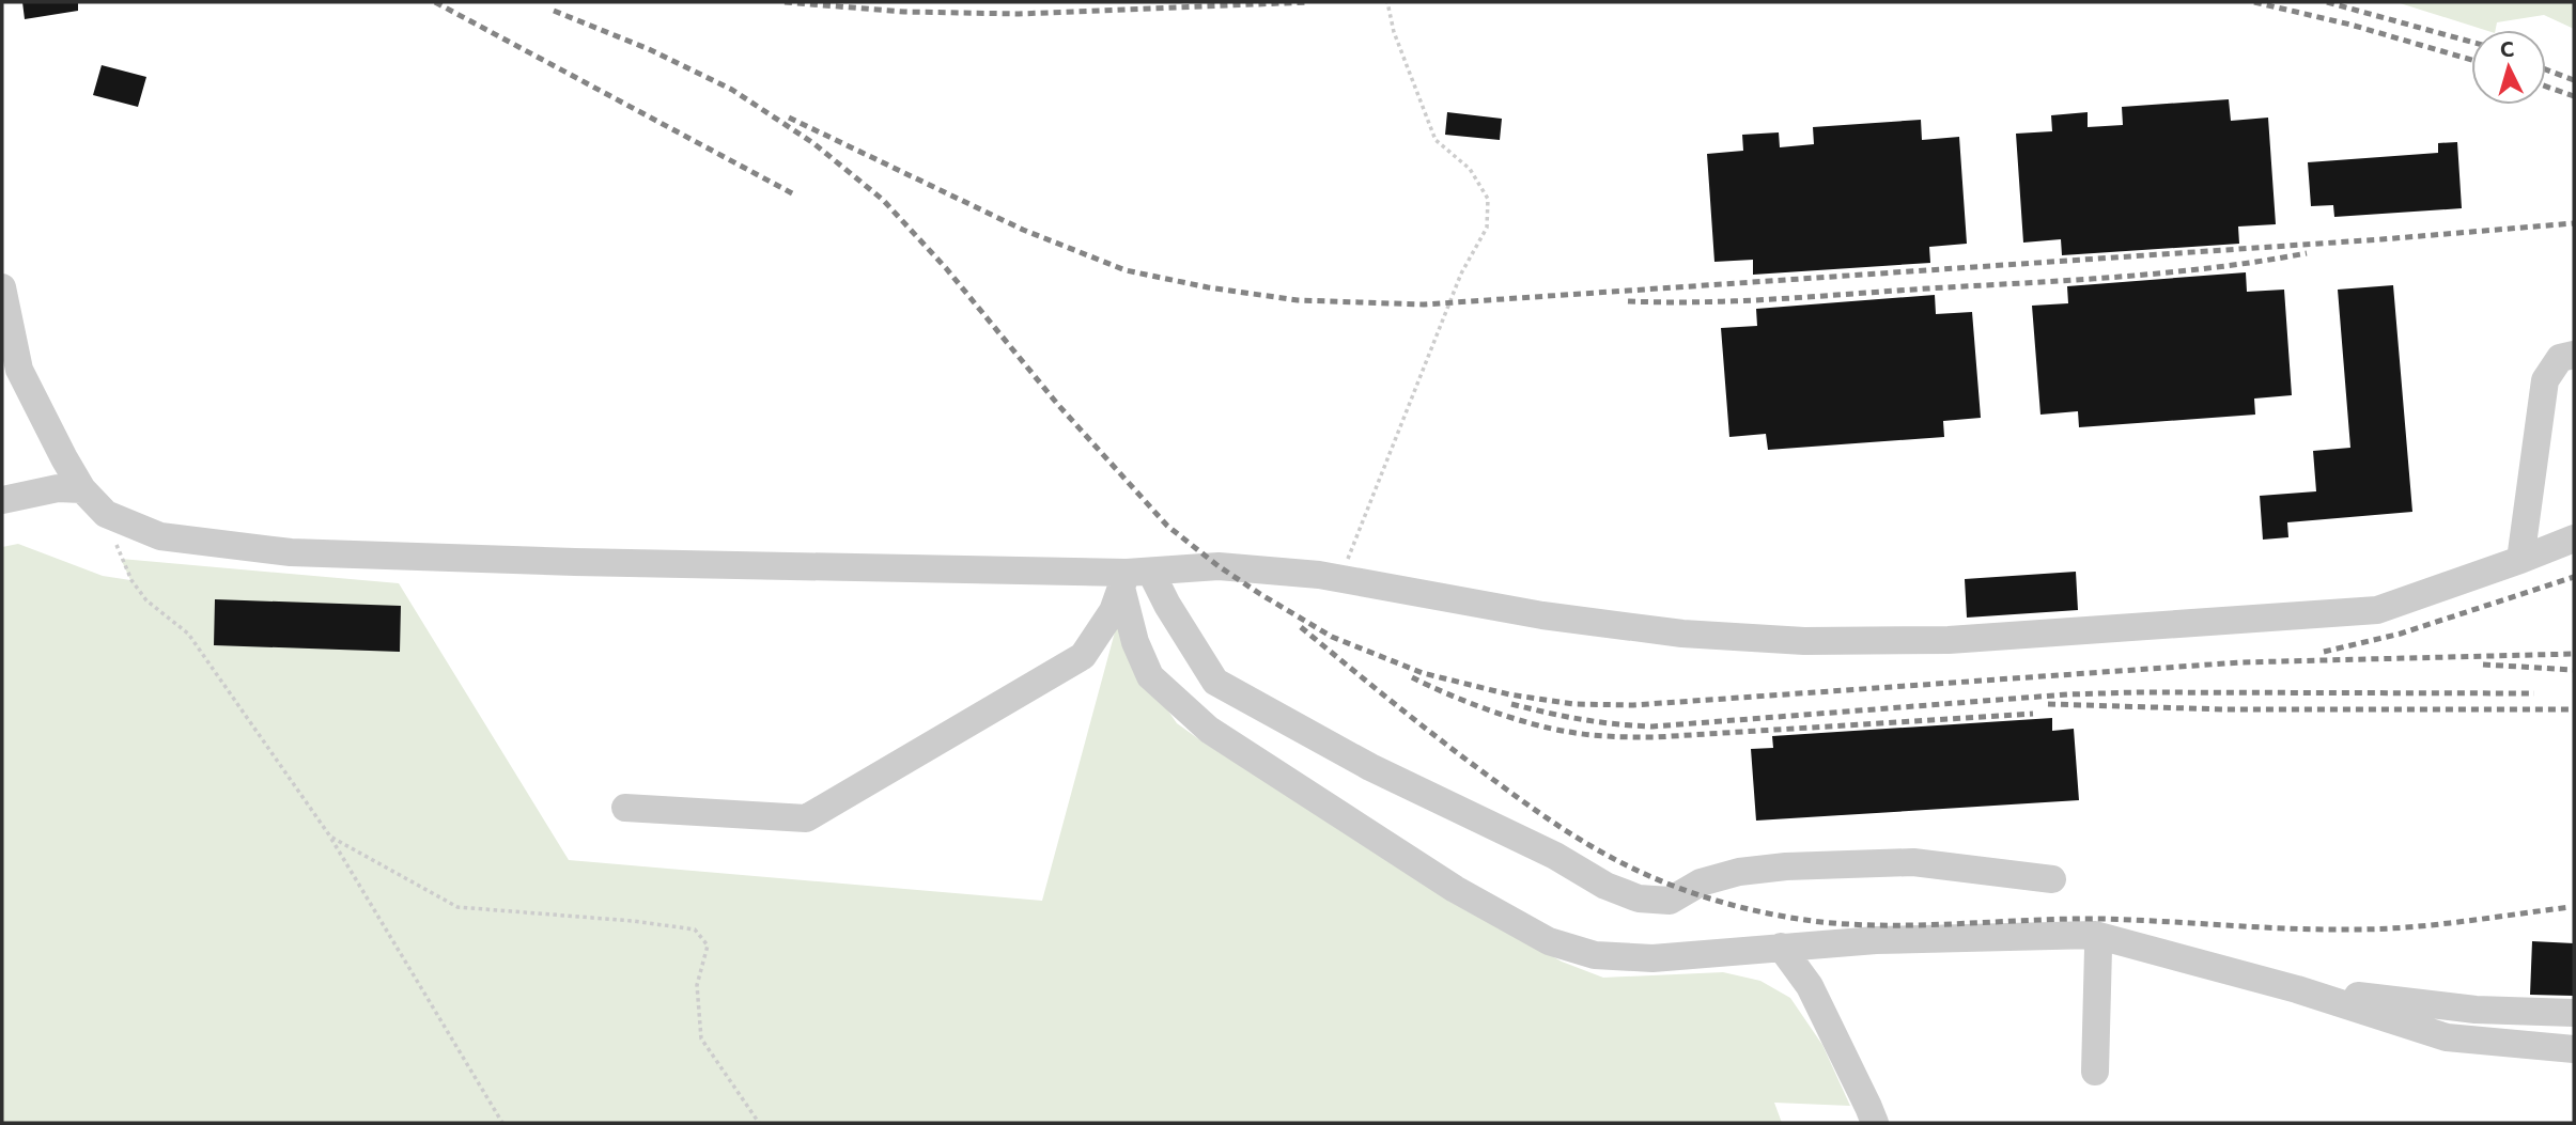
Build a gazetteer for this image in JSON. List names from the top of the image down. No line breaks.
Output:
{"north":"top"}
